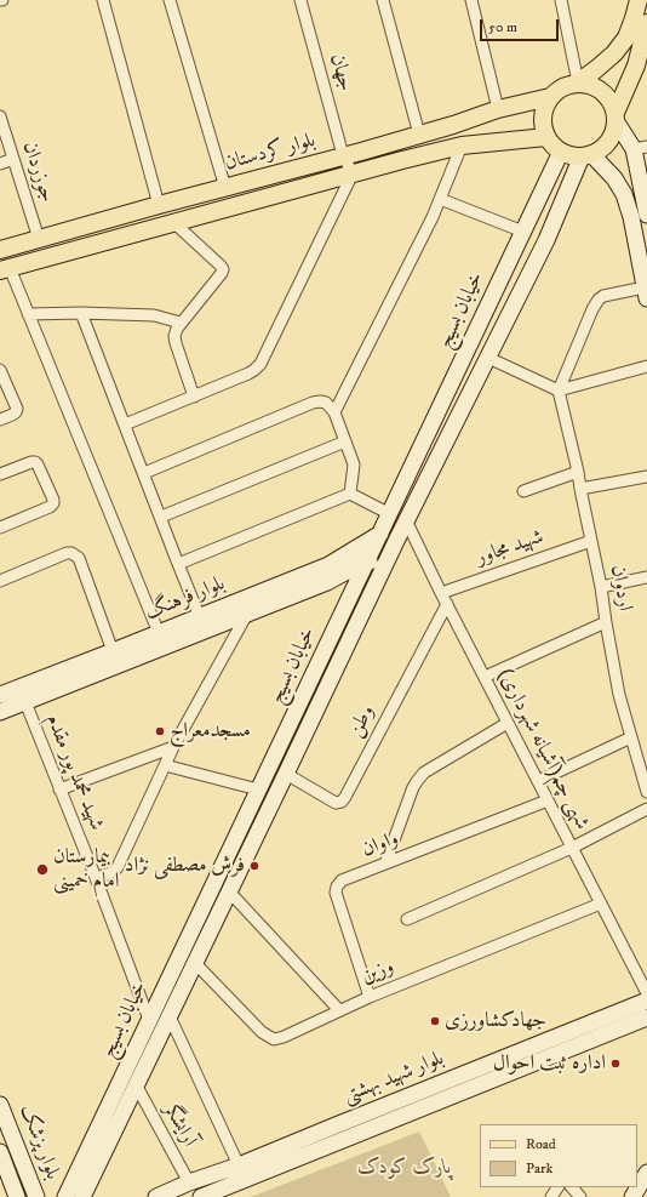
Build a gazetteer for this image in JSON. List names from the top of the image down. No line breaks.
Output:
{"streets":{"main road":["بلوار کردستان","خیابان بسیج","بلوار فرهنگ","بلوار شهید بهشتی","بلوار پزشک"],"street":["جهان","جوزردان","شهید مجاور","اردوان","وطن","شهی چم(آشیانه شهرداری)","شهید محمد پور مقدم","واوان","وزین","آرایشگر"]},"crossings":[["جهان","بلوار کردستان"],["بلوار کردستان","جوزردان"],["بلوار کردستان","خیابان بسیج"],["خیابان بسیج","بلوار فرهنگ"],["خیابان بسیج","وطن"],["خیابان بسیج","شهی چم(آشیانه شهرداری)"],["خیابان بسیج","شهید محمد پور مقدم"],["خیابان بسیج","وزین"],["خیابان بسیج","آرایشگر"],["شهید مجاور","اردوان"],["شهید مجاور","شهی چم(آشیانه شهرداری)"],["بلوار فرهنگ","شهید محمد پور مقدم"],["وطن","شهی چم(آشیانه شهرداری)"],["شهی چم(آشیانه شهرداری)","واوان"],["شهی چم(آشیانه شهرداری)","وزین"],["واوان","وزین"],["بلوار شهید بهشتی","آرایشگر"]],"parks":["پارک کودک"],"places":["مسجدمعراج","فرش مصطفی نژاد","بیمارستان امام خمینی","جهادکشاورزی","اداره ثبت احوال"],"legend":["Road","Park"],"scale_bar":"50 m"}
